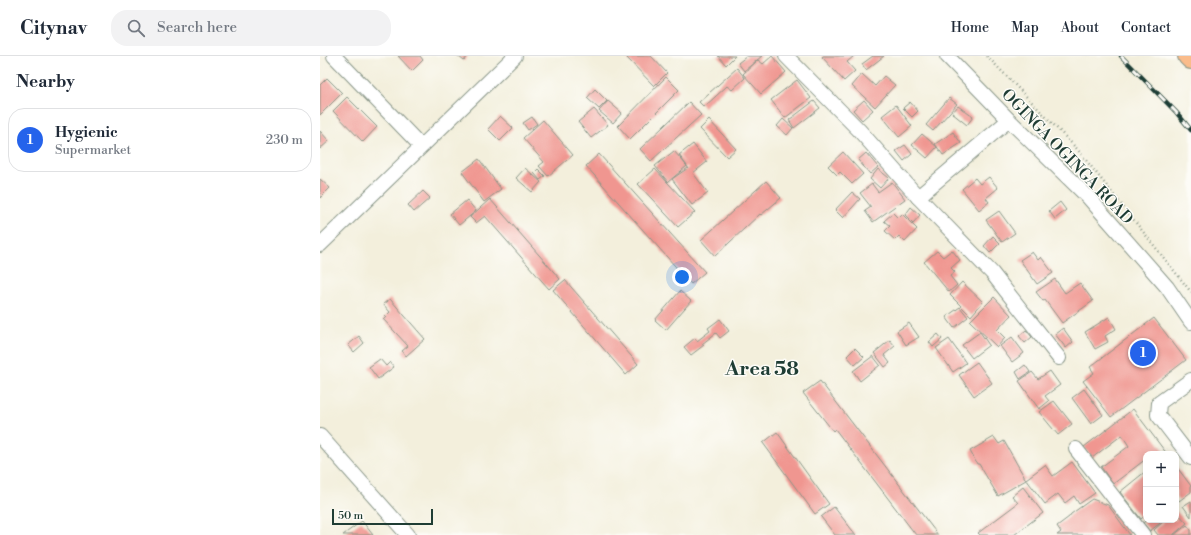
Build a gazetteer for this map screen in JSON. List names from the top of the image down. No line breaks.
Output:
{"streets":{"street":["OGINGA OGINGA ROAD"]},"districts":["Area 58"],"scale_bar":"50 m","page":{"header":"Citynav","search":"Search here","nav":["Home","Map","About","Contact"],"heading":"Nearby","list":[{"mark":"1","name":"Hygienic","note":"Supermarket","value":"230 m"}],"pins":"1","map_buttons":["+","−"],"scale":"50 m"}}
